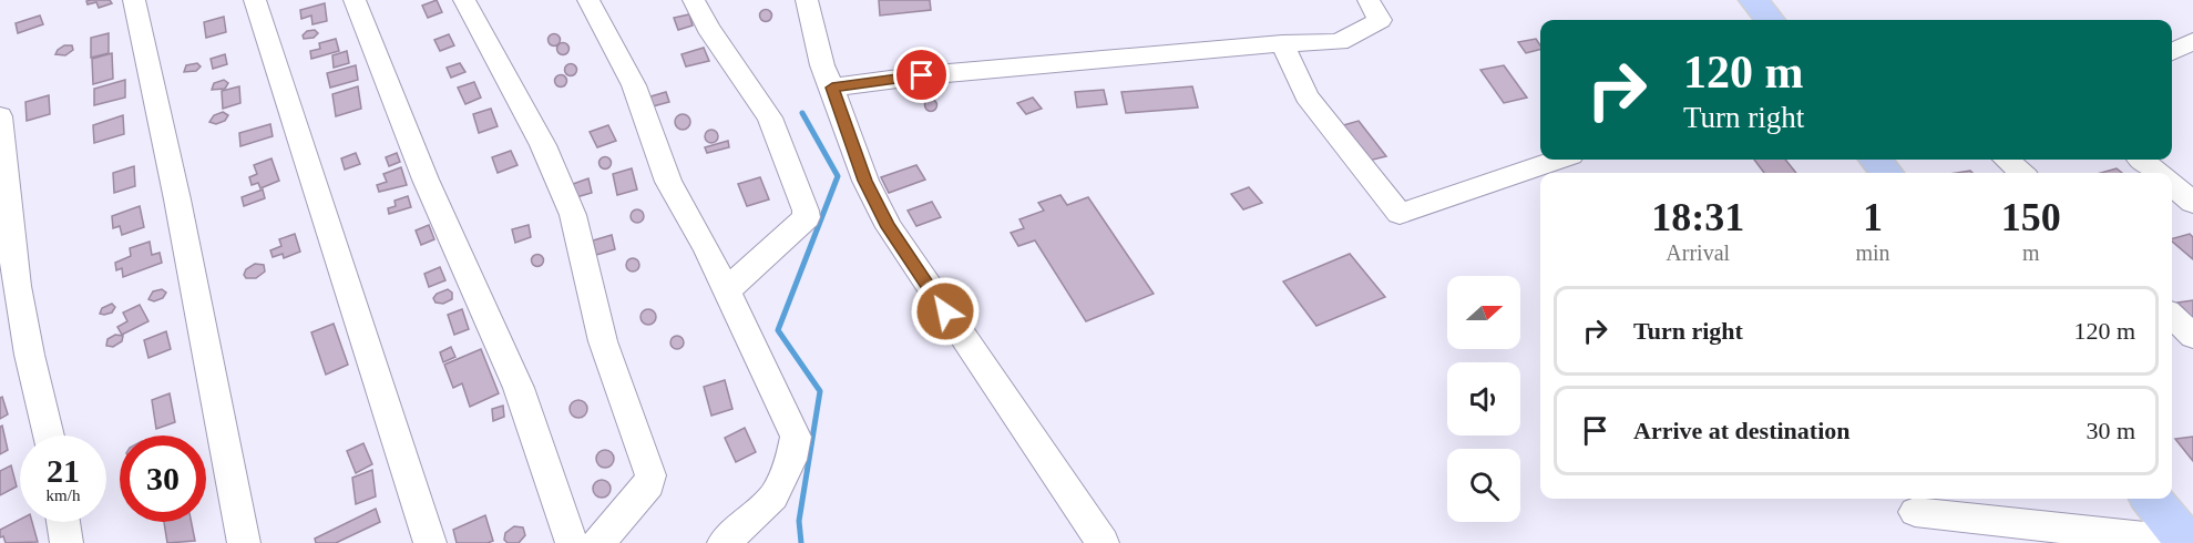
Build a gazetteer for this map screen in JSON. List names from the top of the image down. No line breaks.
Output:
{"north":"right","page":{"turn":["120 m","Turn right"],"eta":["18:31","Arrival","1","min","150","m"],"list":[{"name":"Turn right","value":"120 m"},{"name":"Arrive at destination","value":"30 m"}],"speed":"21 km/h","limit":"30"}}
